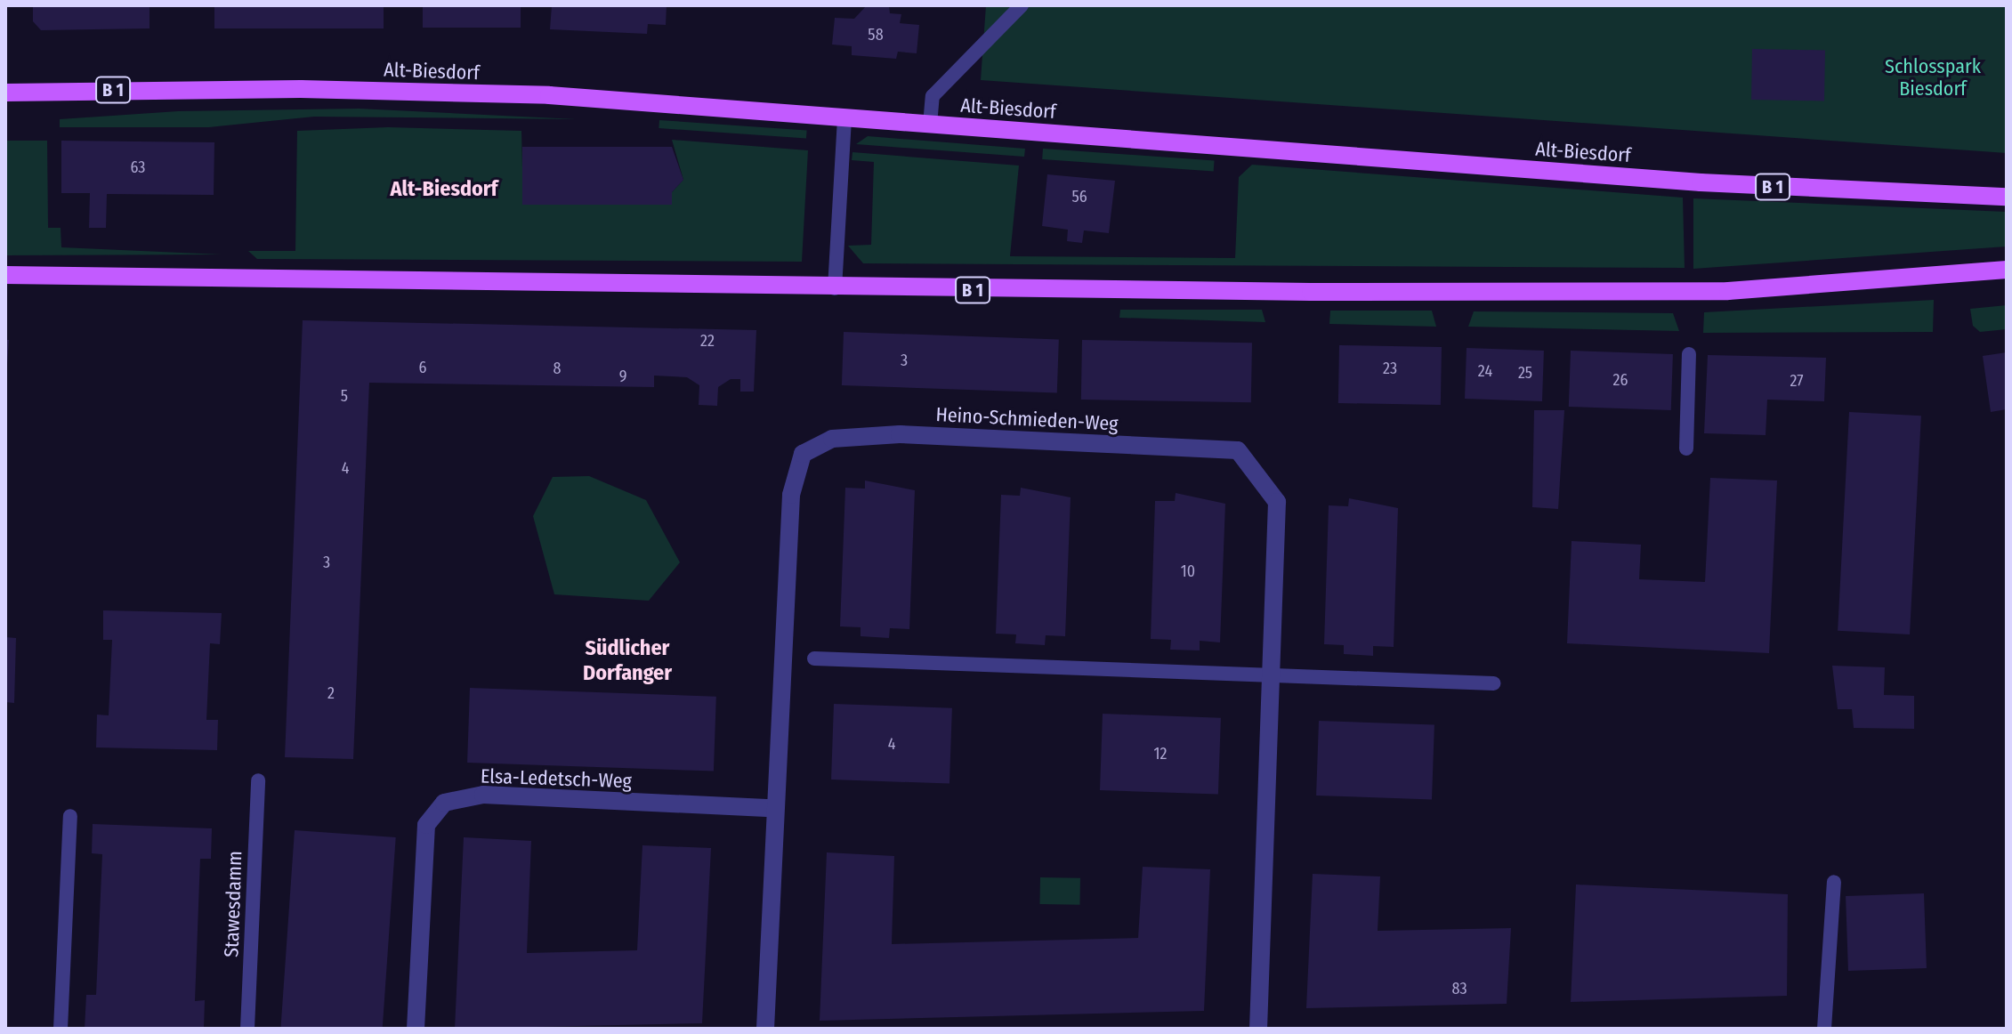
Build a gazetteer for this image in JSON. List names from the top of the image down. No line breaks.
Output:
{"streets":{"main road":["Alt-Biesdorf","B 1"],"street":["Heino-Schmieden-Weg","Elsa-Ledetsch-Weg"],"lane":["Stawesdamm"]},"crossings":[["Heino-Schmieden-Weg","Elsa-Ledetsch-Weg"]],"districts":["Alt-Biesdorf","Südlicher Dorfanger"],"parks":["Schlosspark Biesdorf"],"house_numbers":["58","63","56","22","3","6","8","23","24","25","9","26","27","5","4","3","10","2","4","12","83"]}
